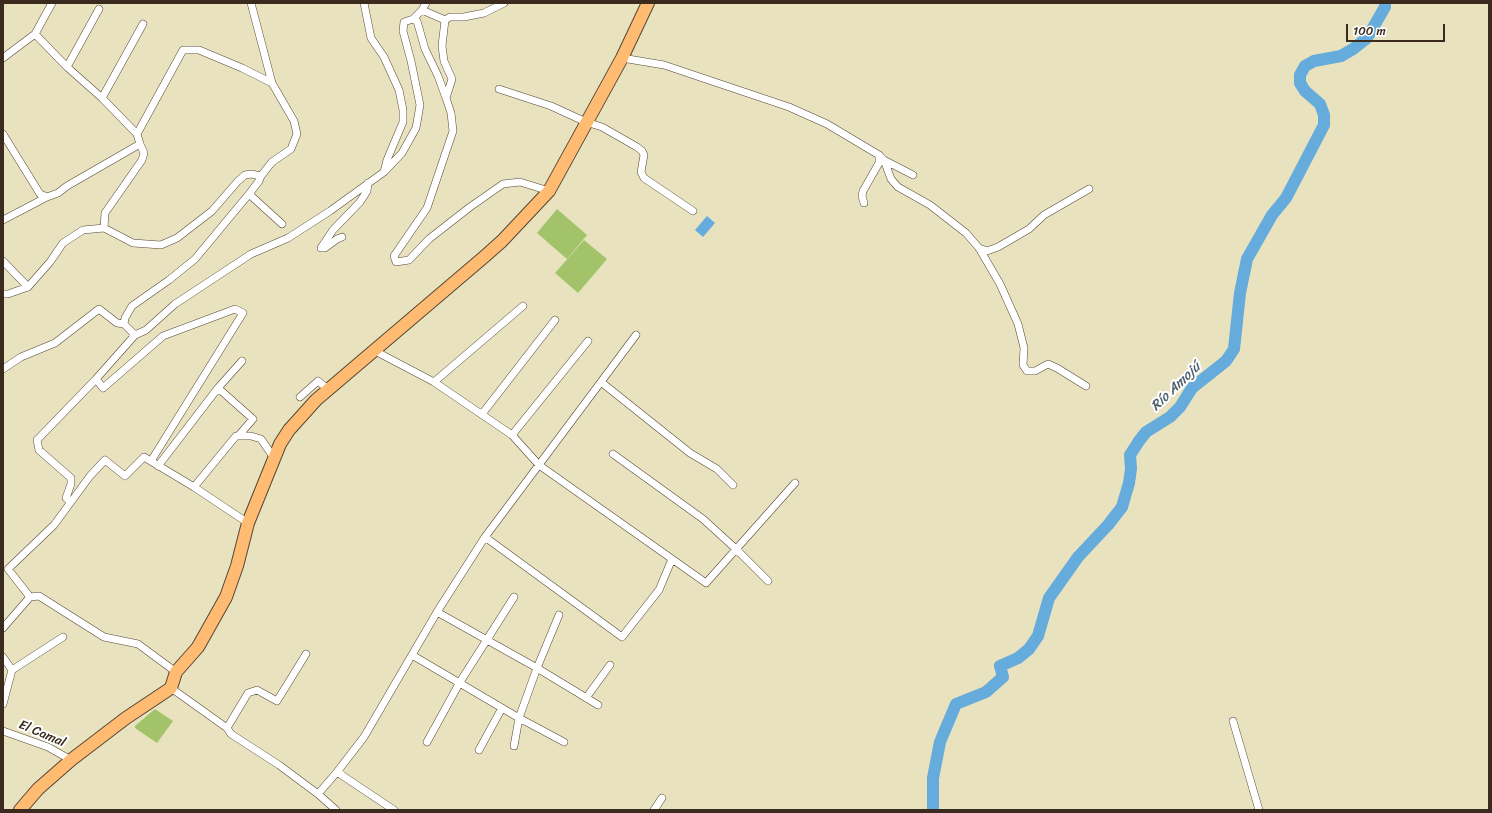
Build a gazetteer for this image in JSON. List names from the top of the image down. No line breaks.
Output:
{"streets":{"street":["El Camal"]},"water":["Río Amojú"],"scale_bar":"100 m"}
